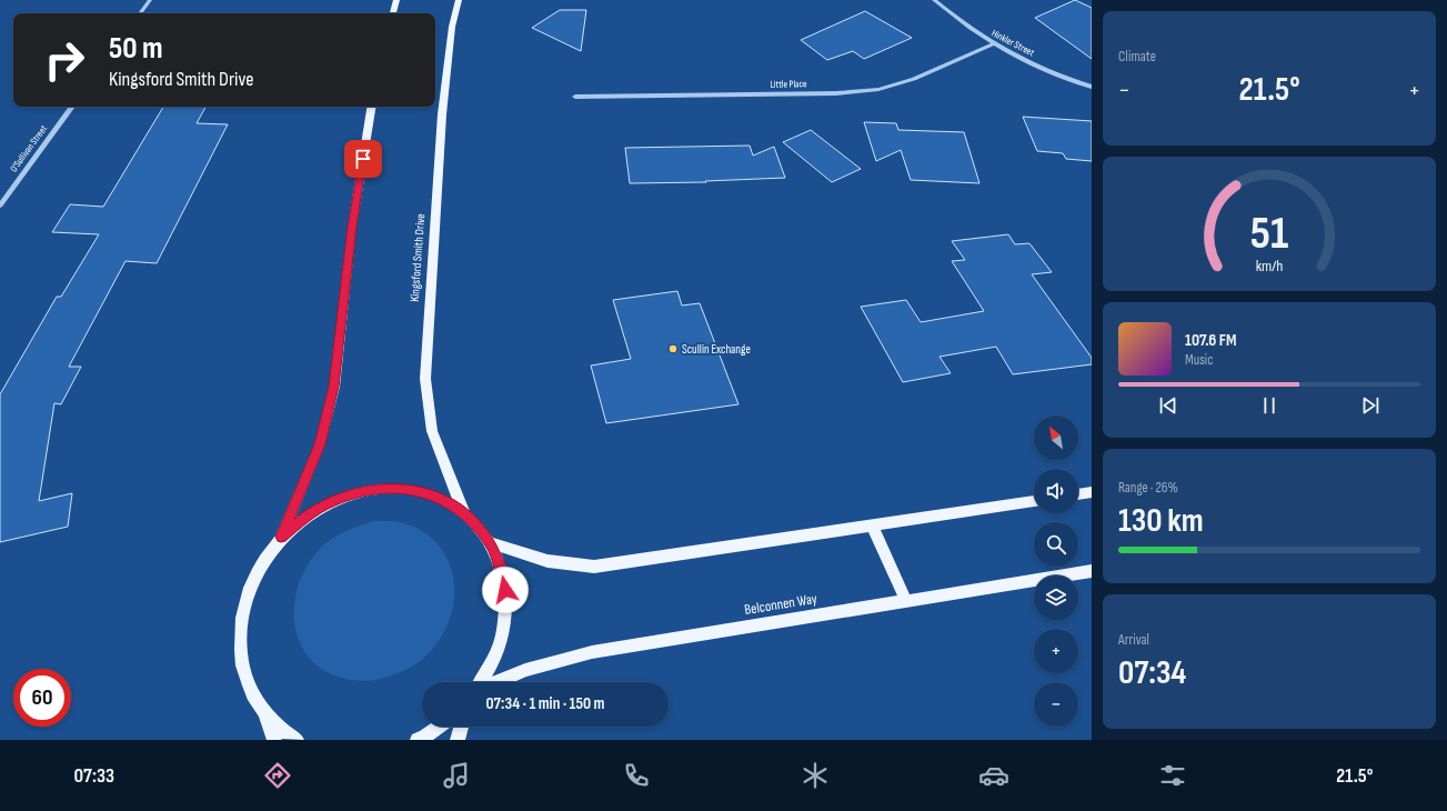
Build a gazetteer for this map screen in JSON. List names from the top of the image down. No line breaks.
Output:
{"streets":{"main road":["Kingsford Smith Drive","Belconnen Way"],"street":["Hinkler Street","Little Place","O'Sullivan Street"]},"crossings":[["Hinkler Street","Little Place"]],"places":["Scullin Exchange"],"north":"top left","page":{"tile":["Climate",["Range · 26%","130 km"],["Arrival","07:34"]],"turn":["50 m","Kingsford Smith Drive"],"heat":["−","21.5°","+"],"song":["107.6 FM","Music"],"map_buttons":["+","−"],"limit":"60","trip":"07:34 · 1 min · 150 m","tabs":["07:33","21.5°"],"gauge":["51","km/h"]}}
